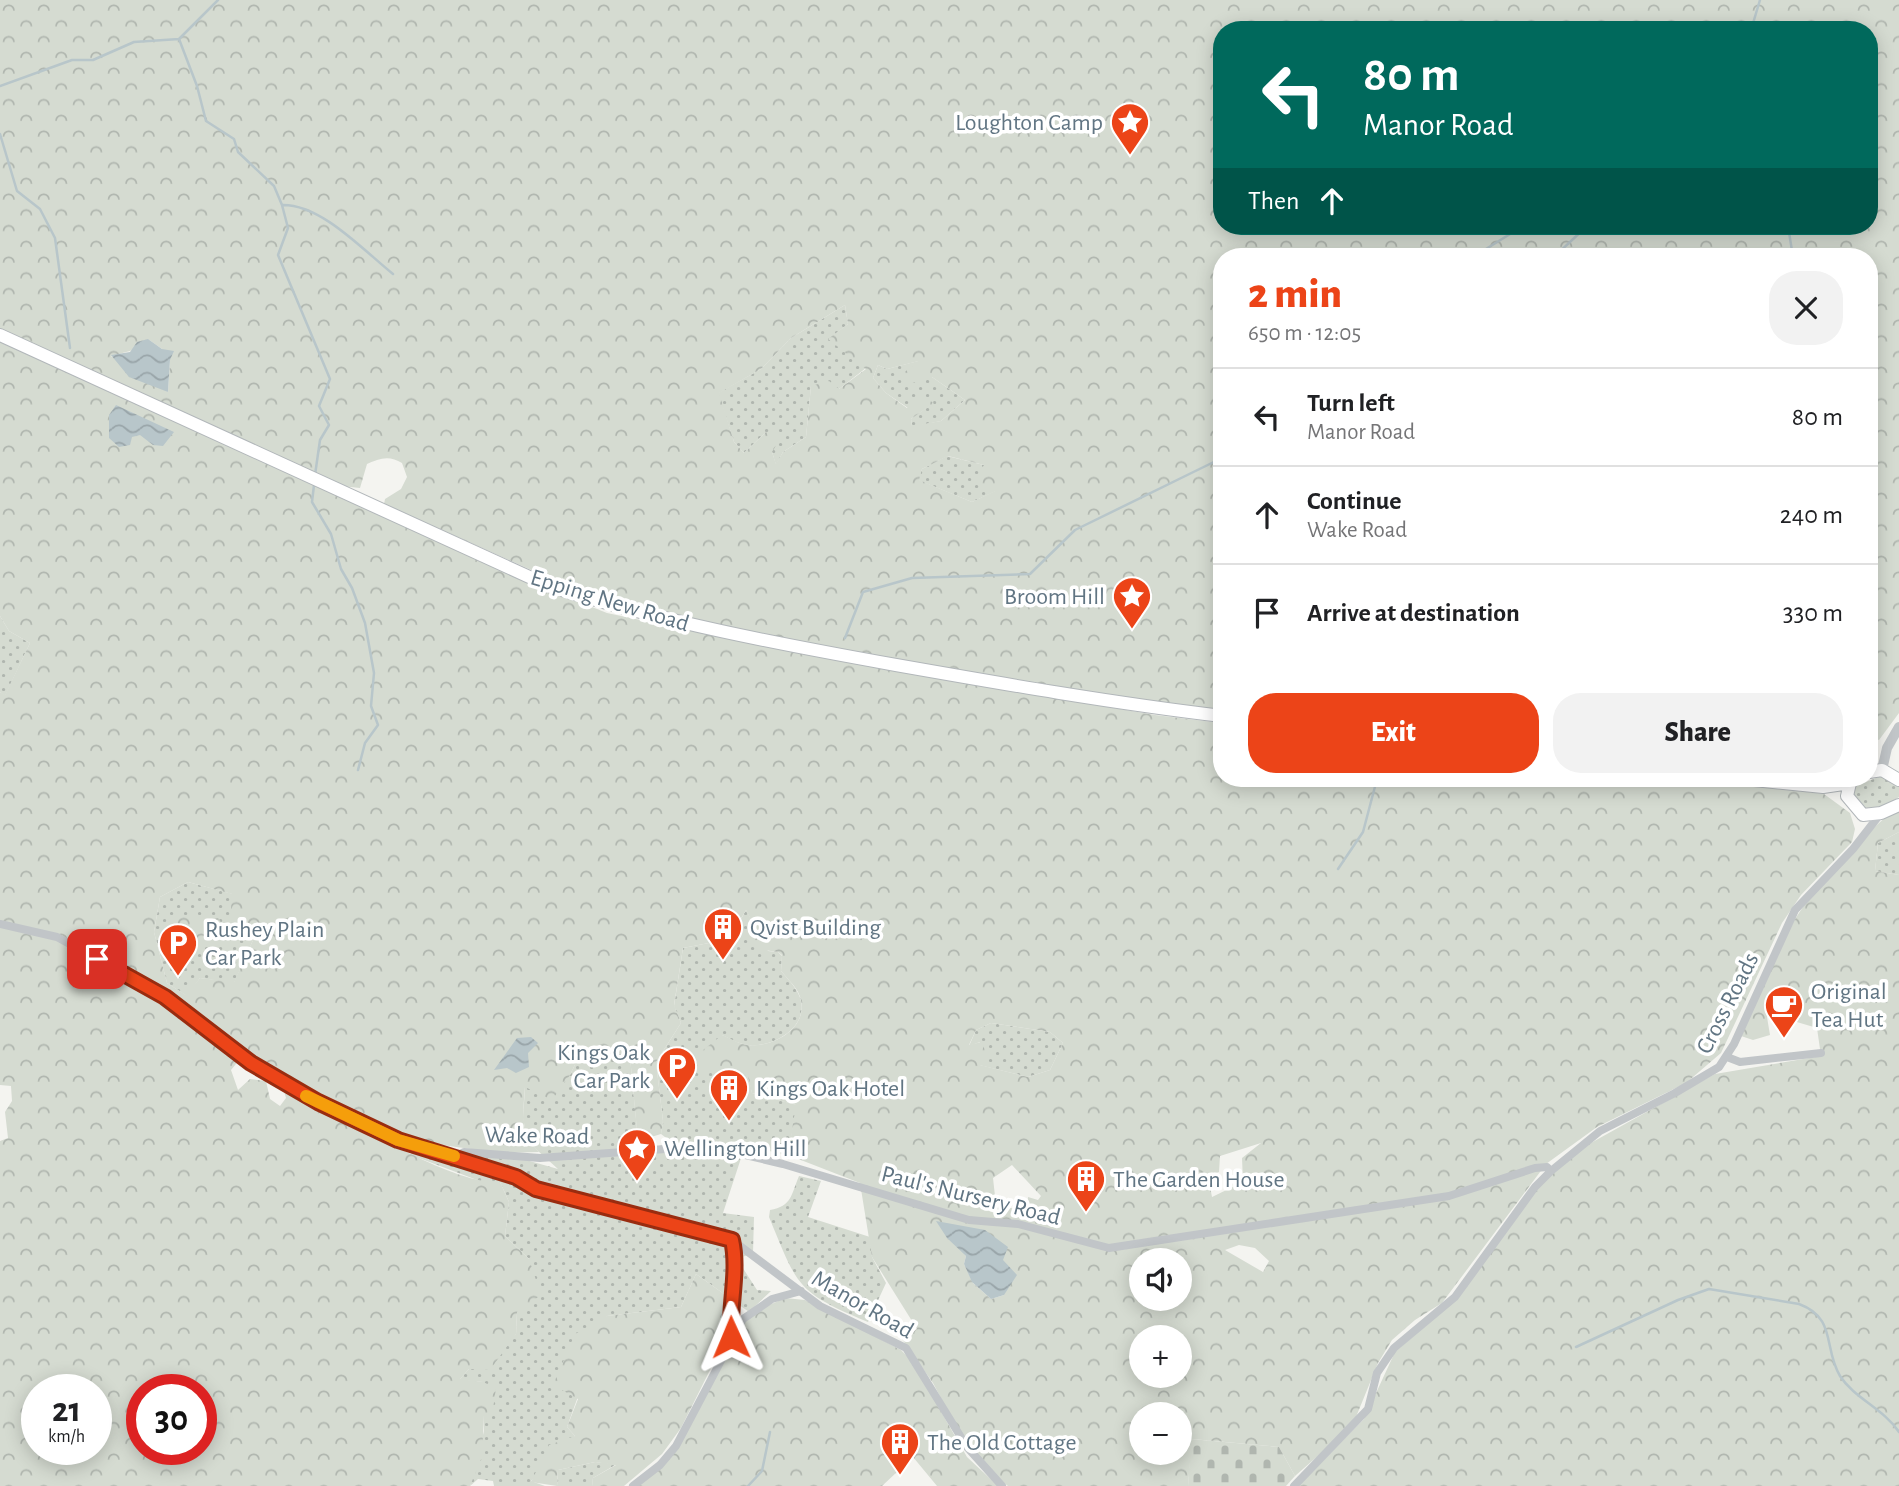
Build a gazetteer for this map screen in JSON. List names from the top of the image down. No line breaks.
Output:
{"streets":{"main road":["Epping New Road"],"street":["Cross Roads","Wake Road","Paul's Nursery Road","Manor Road"]},"crossings":[["Cross Roads","Paul's Nursery Road"],["Wake Road","Paul's Nursery Road"],["Wake Road","Manor Road"]],"places":{"place":["Loughton Camp","Broom Hill","Wellington Hill"],"building":["Qvist Building","Kings Oak Hotel","The Garden House","The Old Cottage"],"parking":["Rushey Plain Car Park","Kings Oak Car Park"],"cafe":["Original Tea Hut"]},"page":{"turn":["80 m","Manor Road"],"then":"Then","heading":["2 min","650 m · 12:05"],"list":[{"name":"Turn left","note":"Manor Road","value":"80 m"},{"name":"Continue","note":"Wake Road","value":"240 m"},{"name":"Arrive at destination","value":"330 m"}],"buttons":["Exit","Share"],"map_buttons":["+","−"],"speed":"21 km/h","limit":"30"}}
